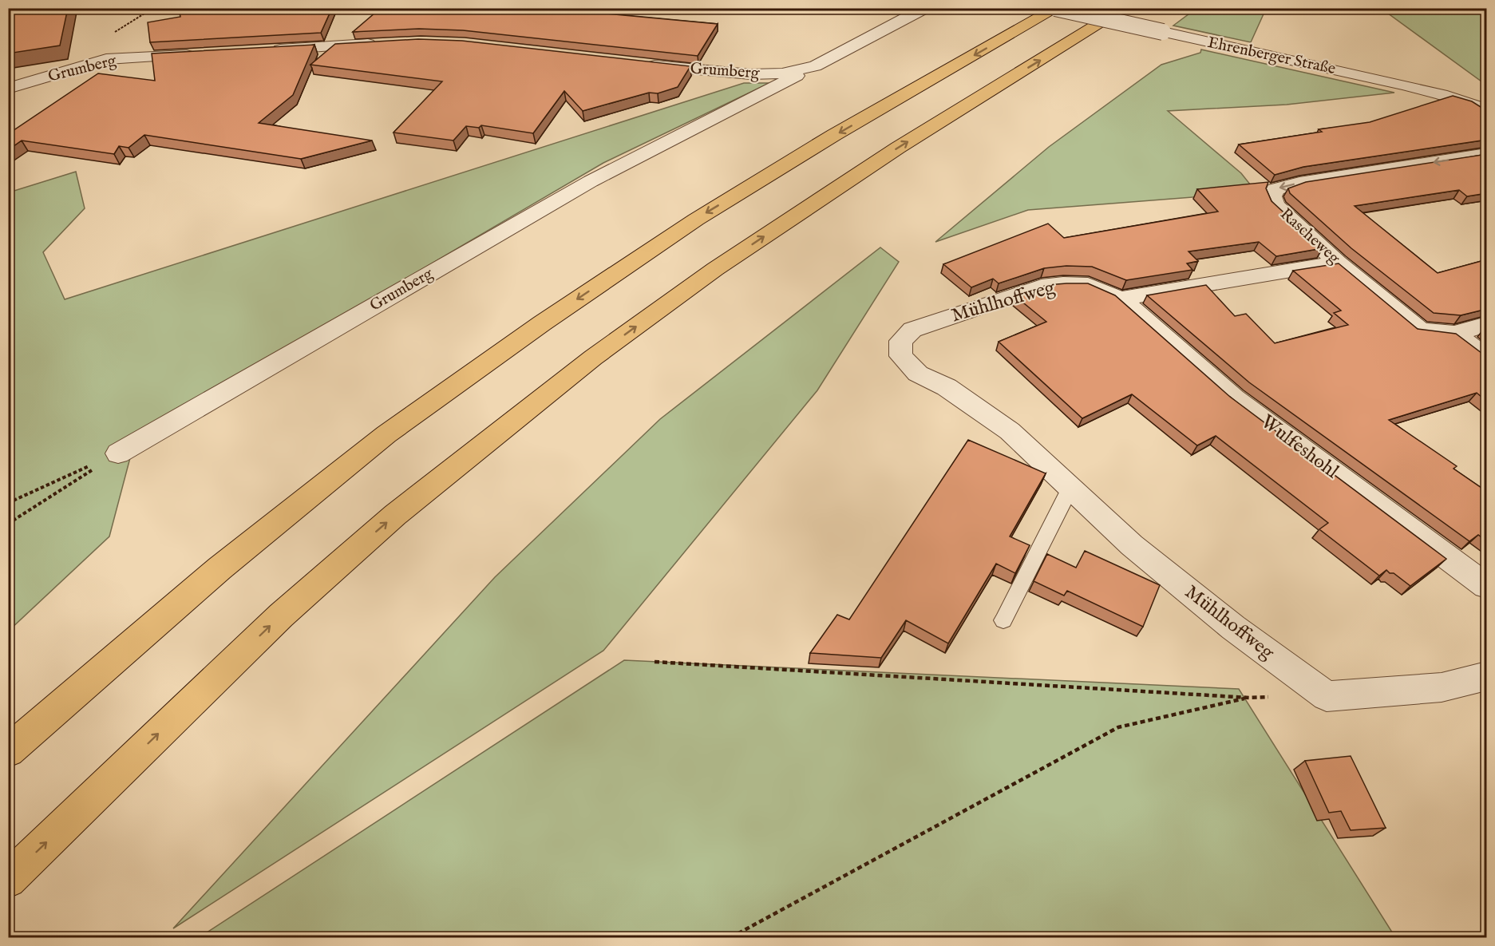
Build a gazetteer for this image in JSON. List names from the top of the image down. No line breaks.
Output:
{"streets":{"street":["Ehrenberger Straße","Grumberg","Rascheweg","Mühlhoffweg","Wulfeshohl"]},"crossings":[["Mühlhoffweg","Wulfeshohl"]]}
